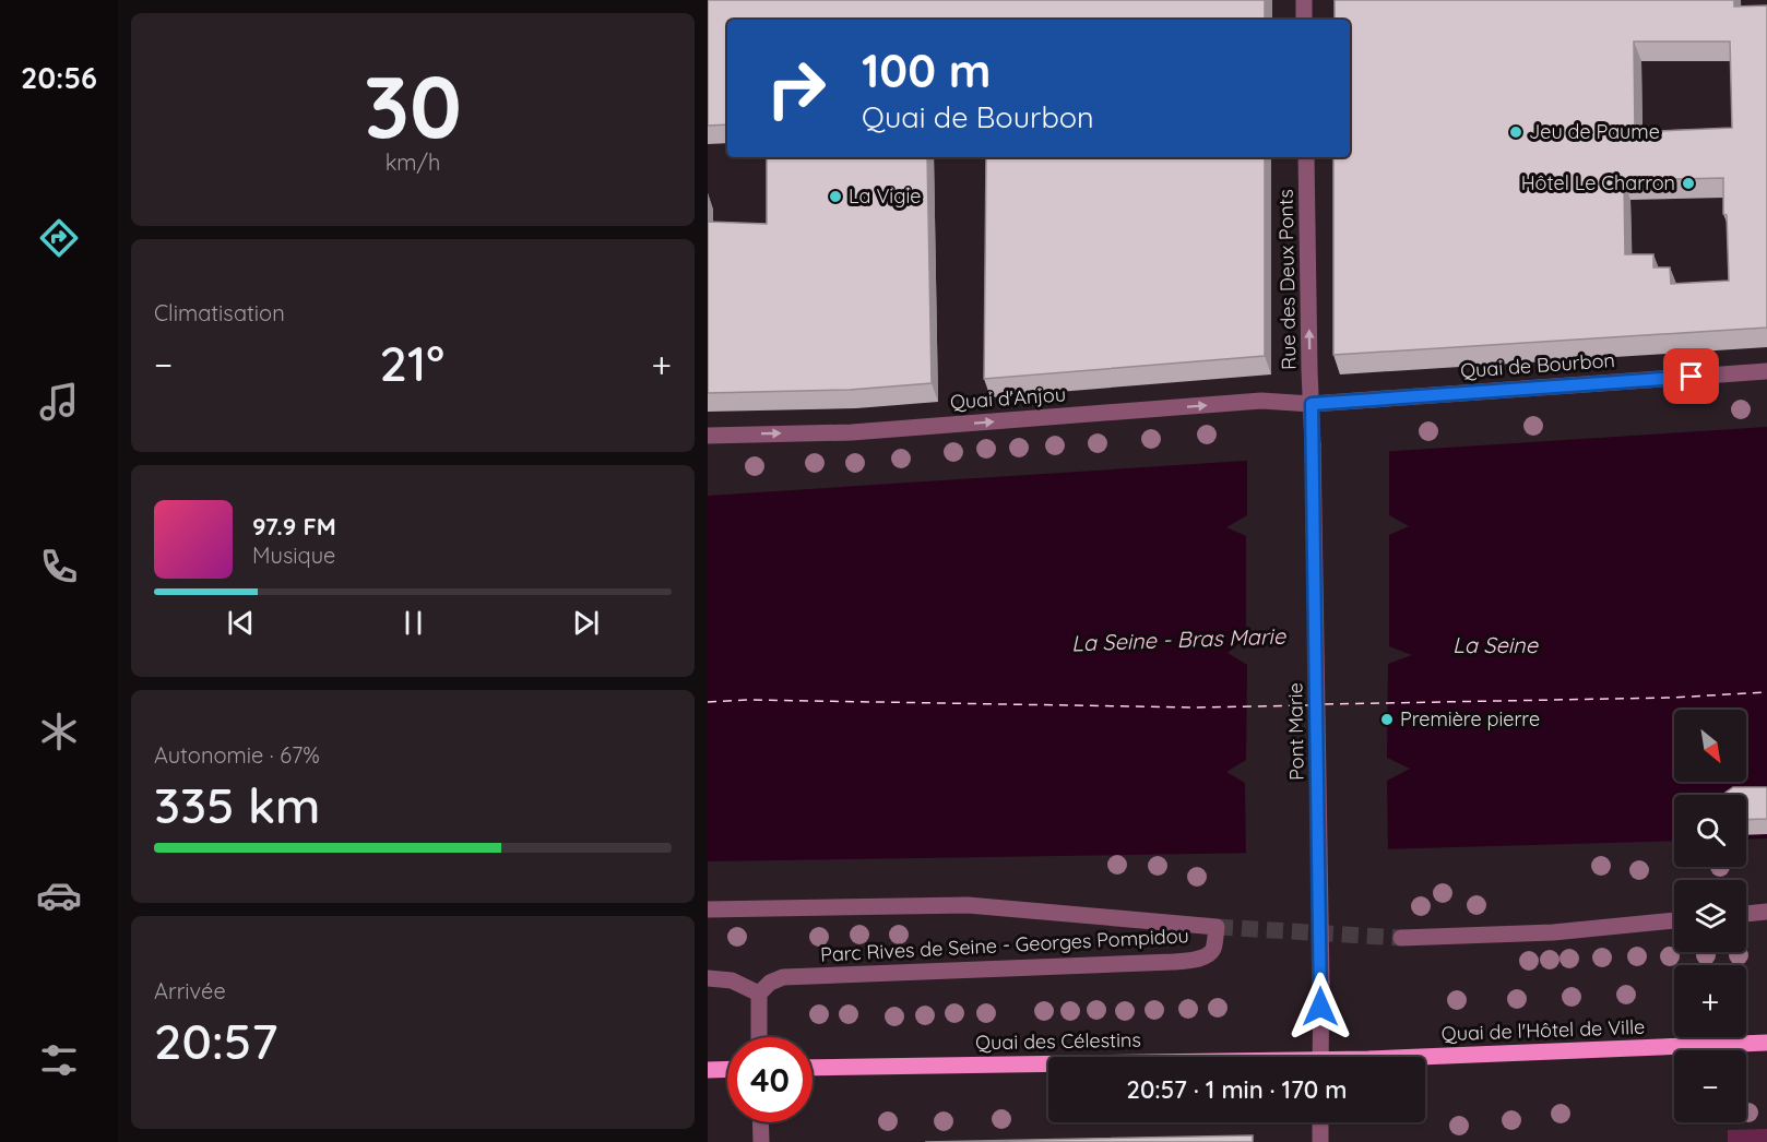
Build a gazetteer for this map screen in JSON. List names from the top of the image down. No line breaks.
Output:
{"streets":{"main road":["Quai de l'Hôtel de Ville","Quai des Célestins"],"street":["Rue des Deux Ponts","Quai de Bourbon","Quai d'Anjou","Pont Marie","Parc Rives de Seine - Georges Pompidou"]},"crossings":[["Rue des Deux Ponts","Quai de Bourbon"],["Rue des Deux Ponts","Quai d'Anjou"],["Rue des Deux Ponts","Pont Marie"],["Quai de Bourbon","Quai d'Anjou"],["Quai de Bourbon","Pont Marie"],["Quai d'Anjou","Pont Marie"]],"one_way":["Rue des Deux Ponts","Quai d'Anjou"],"water":["La Seine - Bras Marie","La Seine"],"places":["Jeu de Paume","Hôtel Le Charron","La Vigie","Première pierre"],"north":"bottom right","page":{"tabs":"20:56","tile":[["30","km/h"],"Climatisation",["Autonomie · 67%","335 km"],["Arrivée","20:57"]],"turn":["100 m","Quai de Bourbon"],"heat":["−","21°","+"],"song":["97.9 FM","Musique"],"map_buttons":["+","−"],"limit":"40","trip":"20:57 · 1 min · 170 m"}}
